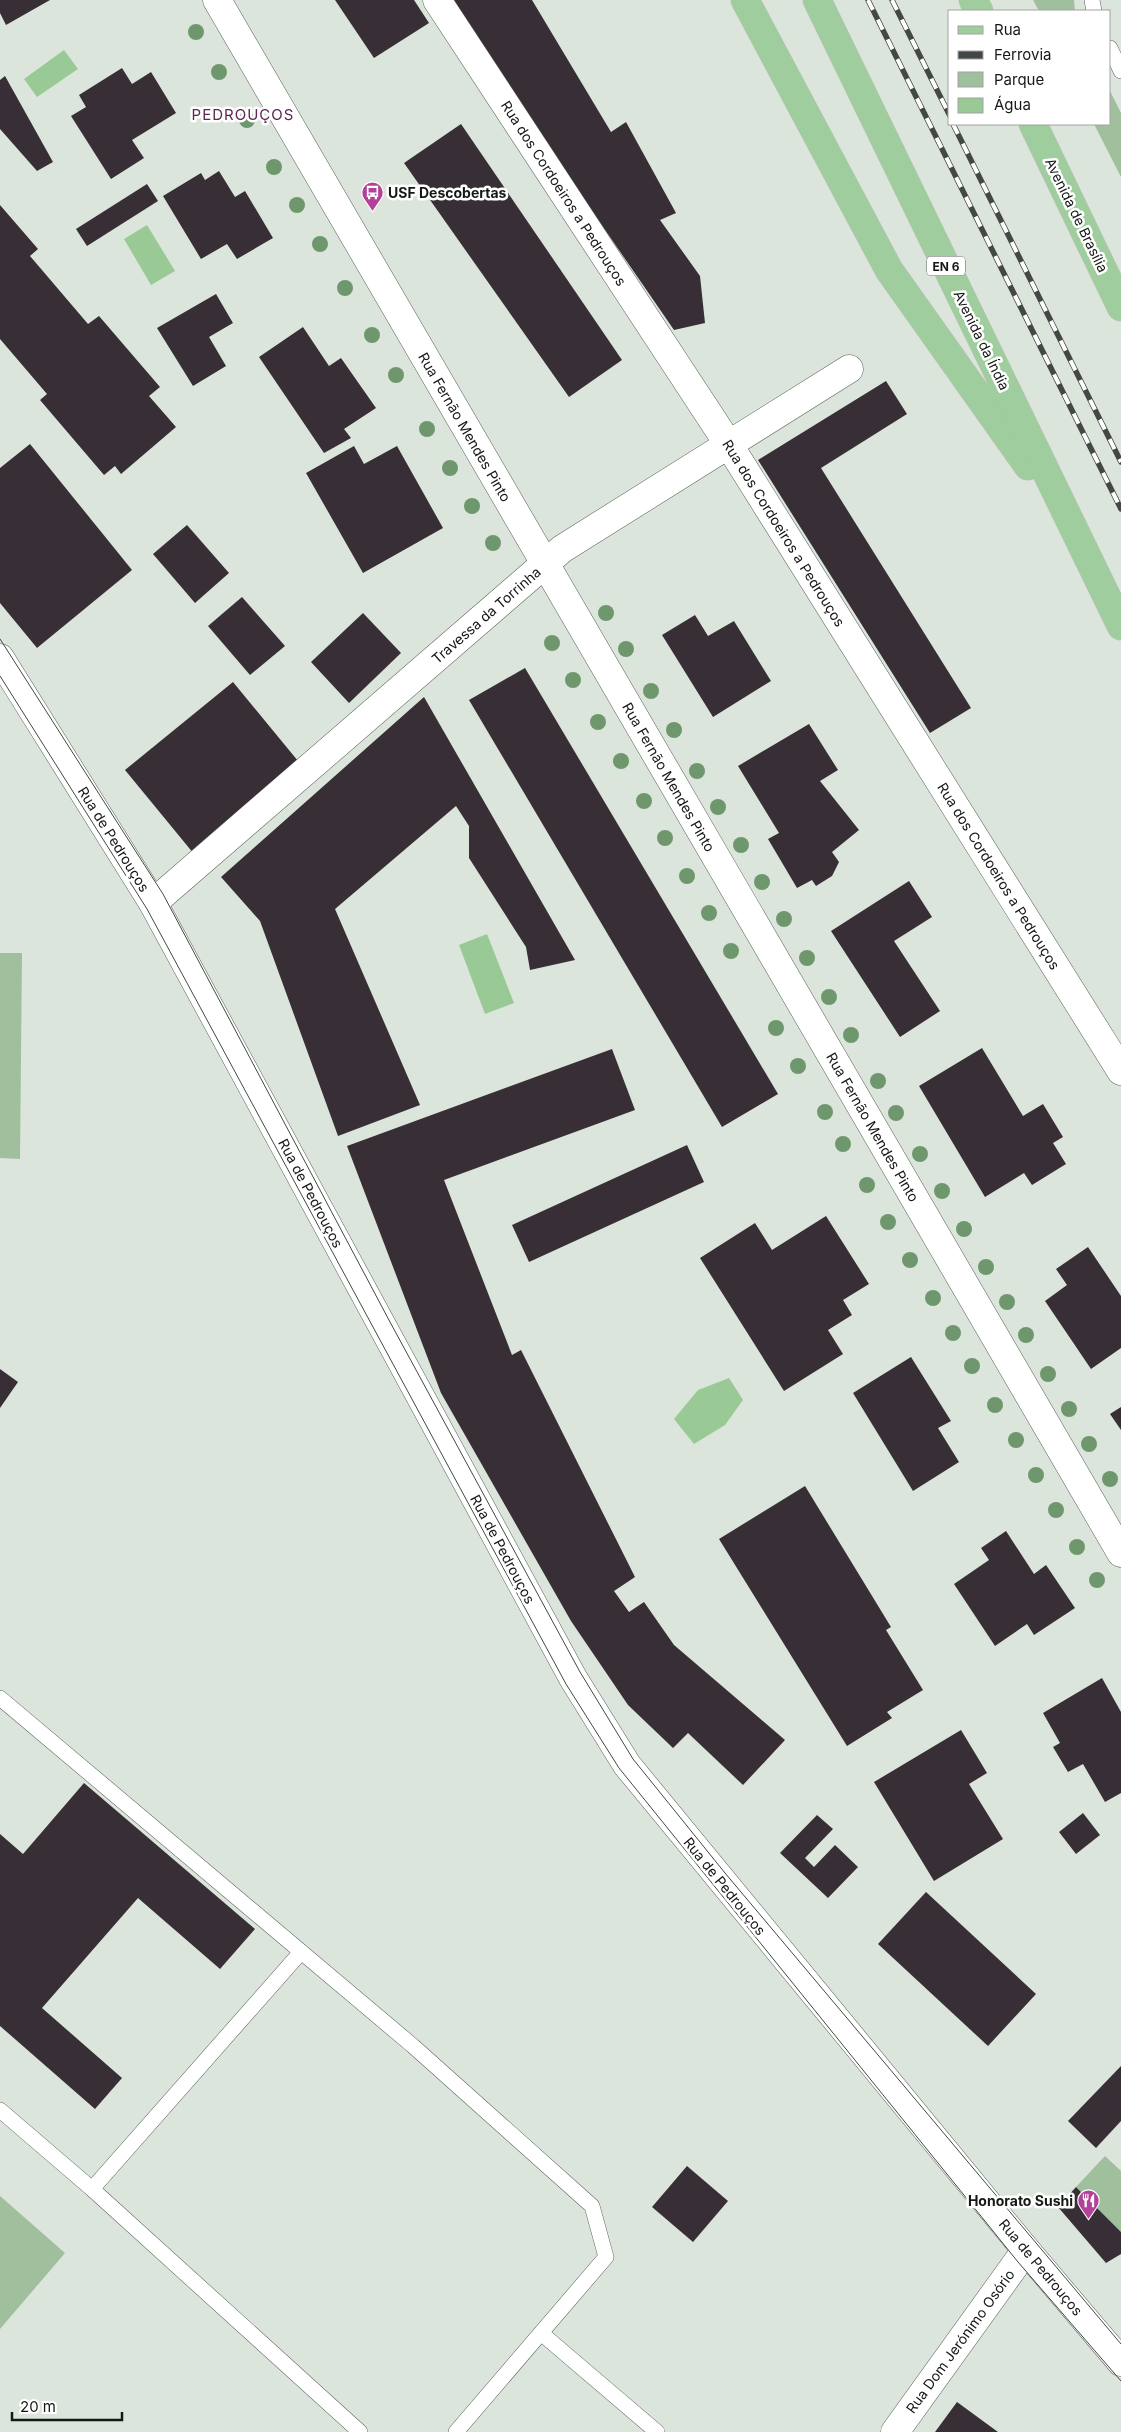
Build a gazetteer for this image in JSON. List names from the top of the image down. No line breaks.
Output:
{"streets":{"main road":["Avenida de Brasília","EN 6","Avenida da Índia"],"street":["Rua dos Cordoeiros a Pedrouços","Rua Fernão Mendes Pinto","Travessa da Torrinha","Rua de Pedrouços","Rua Dom Jerónimo Osório"]},"crossings":[["Rua dos Cordoeiros a Pedrouços","Travessa da Torrinha"],["Rua Fernão Mendes Pinto","Travessa da Torrinha"],["Travessa da Torrinha","Rua de Pedrouços"],["Rua de Pedrouços","Rua Dom Jerónimo Osório"]],"districts":["PEDROUÇOS"],"places":{"bus stop":["USF Descobertas"],"restaurant":["Honorato Sushi"]},"legend":["Rua","Ferrovia","Parque","Água"],"scale_bar":"20 m"}
